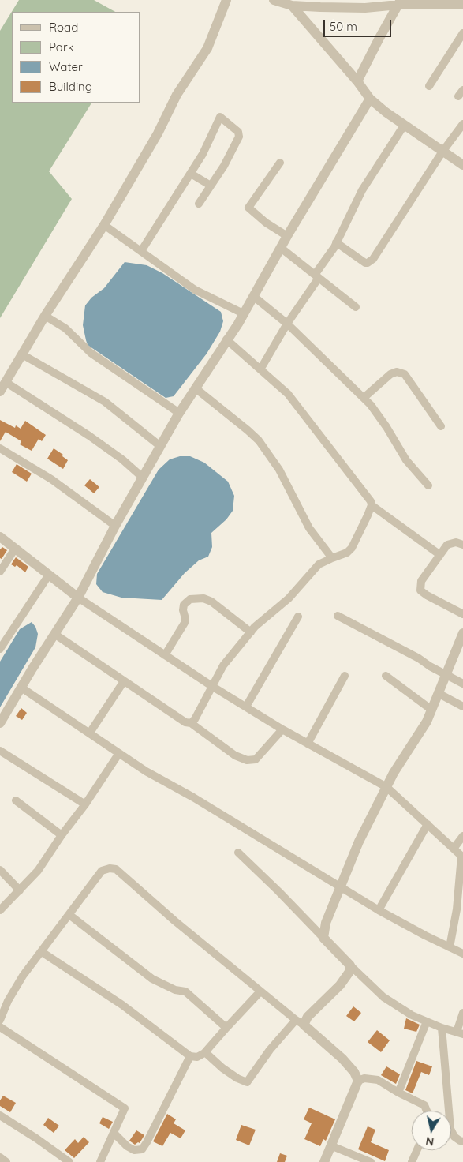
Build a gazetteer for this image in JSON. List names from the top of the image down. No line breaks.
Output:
{"legend":["Road","Park","Water","Building"],"scale_bar":"50 m","north":"bottom"}
